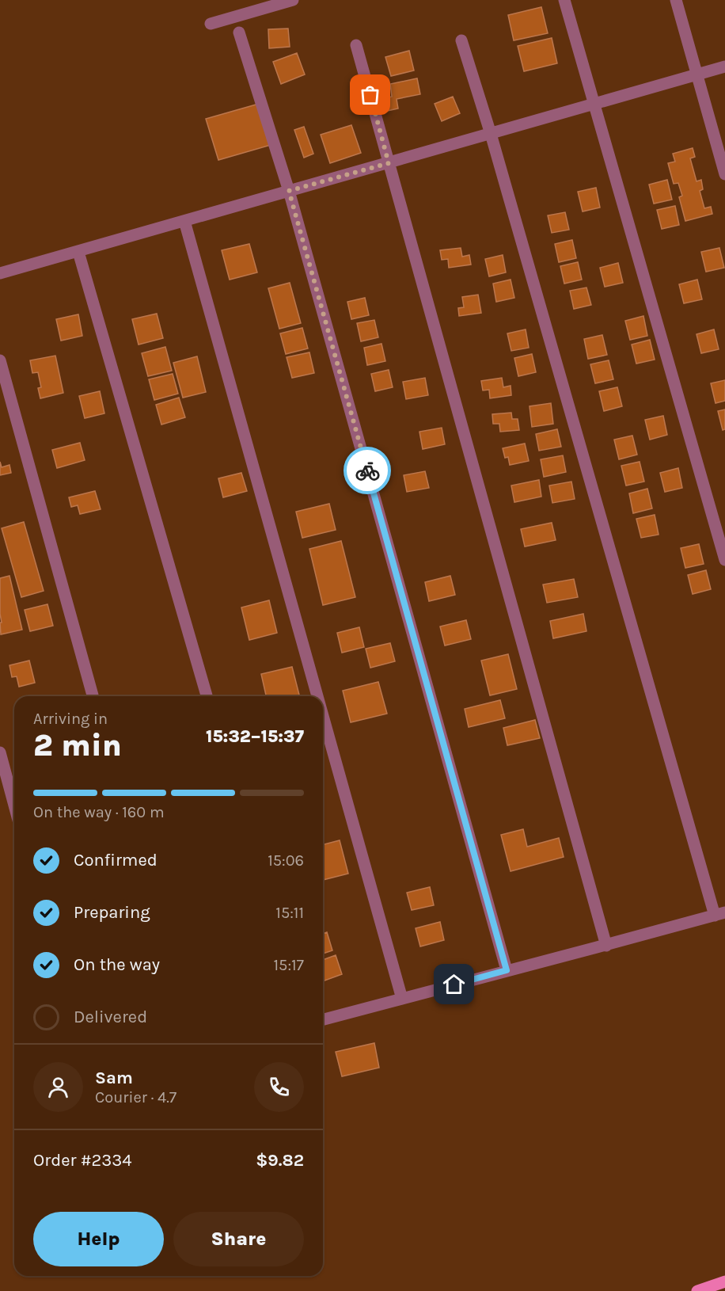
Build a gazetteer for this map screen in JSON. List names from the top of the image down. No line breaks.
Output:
{"page":{"heading":["2 min","Arriving in","15:32–15:37"],"panel":["Sam","Courier · 4.7","Order #2334","$9.82"],"bar":"On the way · 160 m","list":[["Confirmed","15:06"],["Preparing","15:11"],["On the way","15:17"],"Delivered"],"buttons":["Help","Share"]}}
